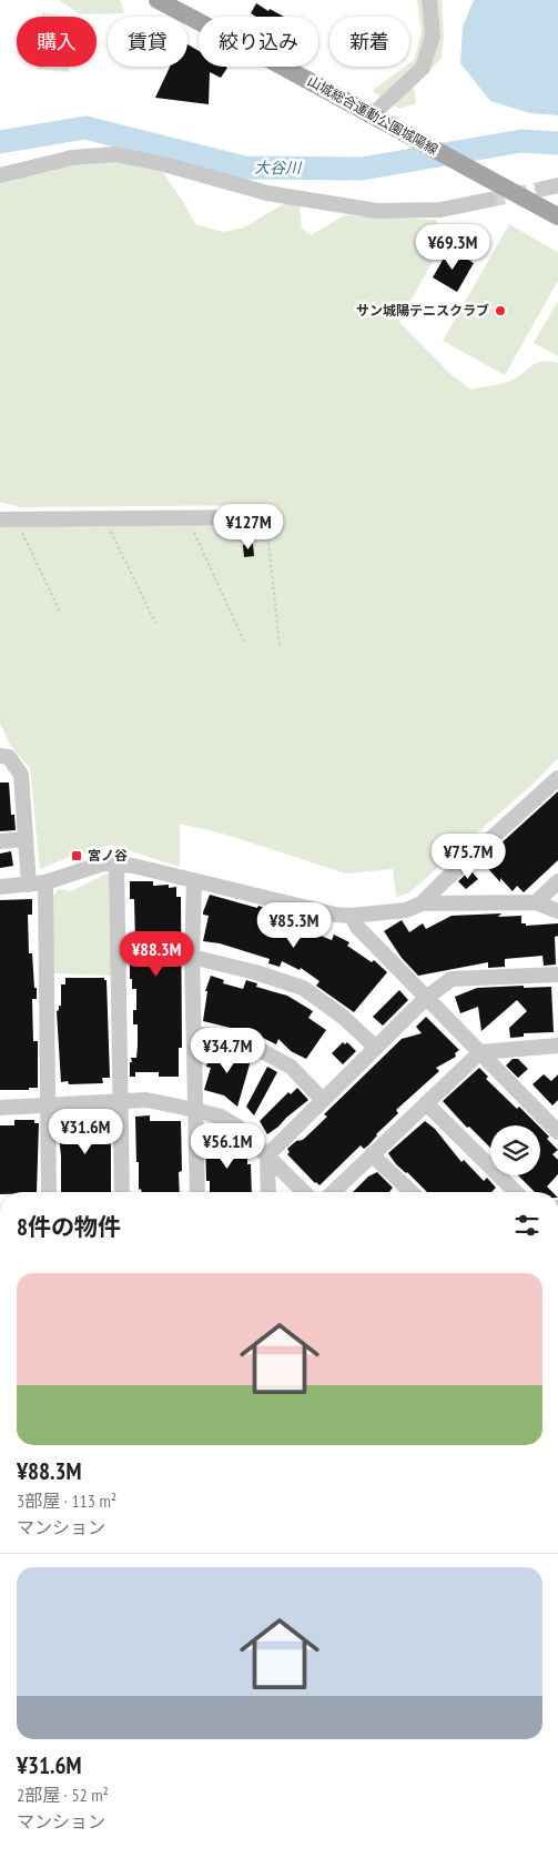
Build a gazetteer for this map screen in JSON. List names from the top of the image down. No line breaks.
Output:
{"streets":{"main road":["山城総合運動公園城陽線"]},"water":["大谷川"],"places":{"other":["サン城陽テニスクラブ"],"transit":["宮ノ谷"]},"page":{"chip":["購入","賃貸","絞り込み","新着"],"price":["¥69.3M","¥127M","¥75.7M","¥85.3M","¥88.3M","¥34.7M","¥31.6M","¥56.1M"],"heading":"8件の物件","list":[{"name":"¥88.3M","note":"3部屋 · 113 m² · マンション"},{"name":"¥31.6M","note":"2部屋 · 52 m² · マンション"}]}}
